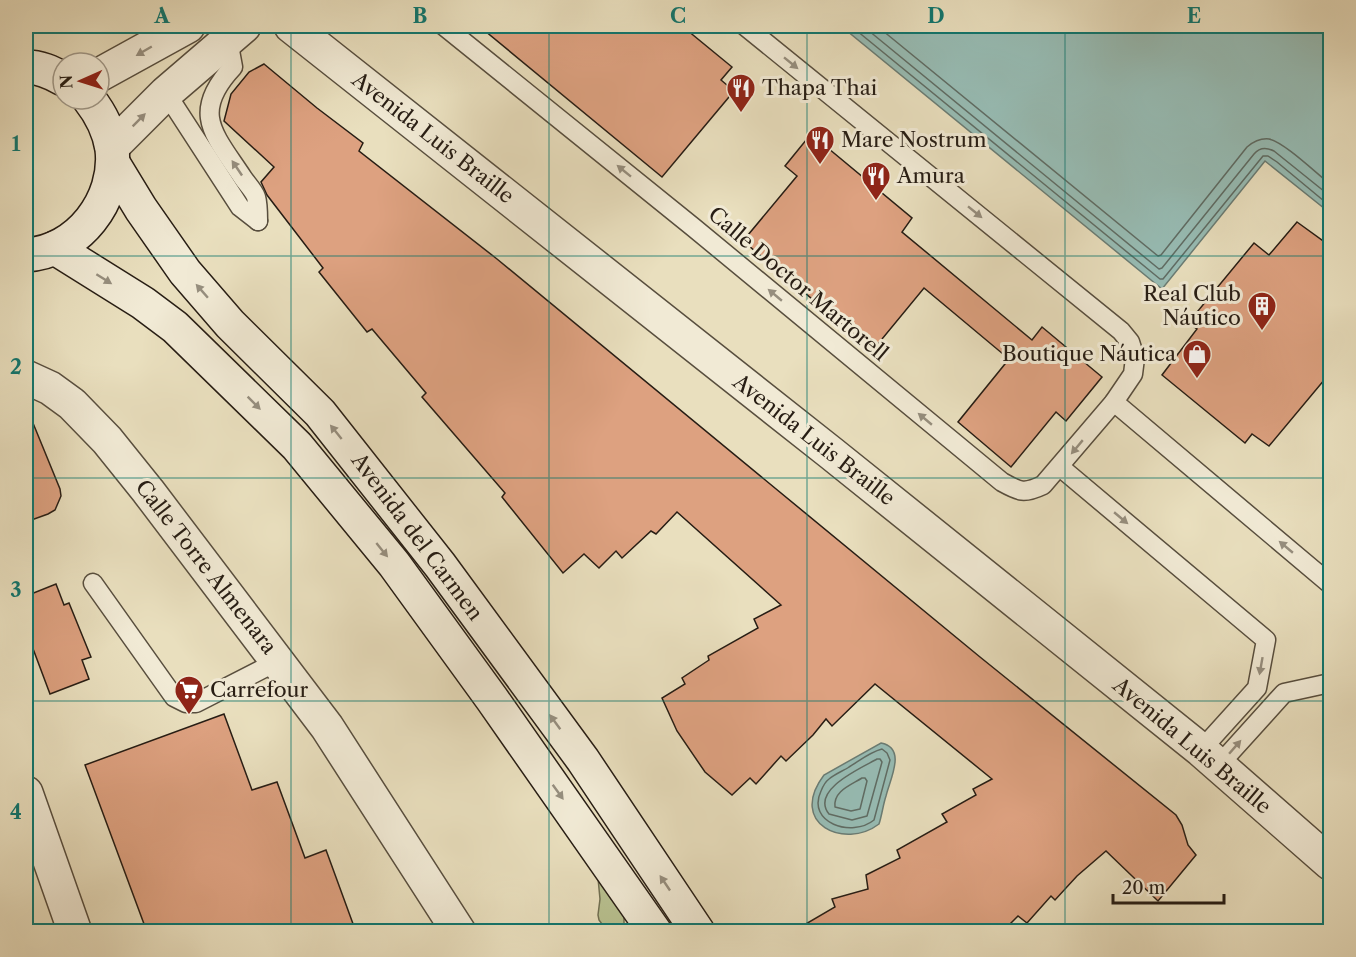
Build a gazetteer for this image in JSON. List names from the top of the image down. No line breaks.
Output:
{"streets":{"street":["Avenida Luis Braille","Avenida del Carmen","Calle Torre Almenara"],"lane":["Calle Doctor Martorell"]},"places":{"restaurant":["Thapa Thai","Mare Nostrum","Amura"],"building":["Real Club Náutico"],"shop":["Boutique Náutica"],"supermarket":["Carrefour"]},"scale_bar":"20 m","north":"left","grid":{"columns":["A","B","C","D","E"],"rows":["1","2","3","4"]}}
